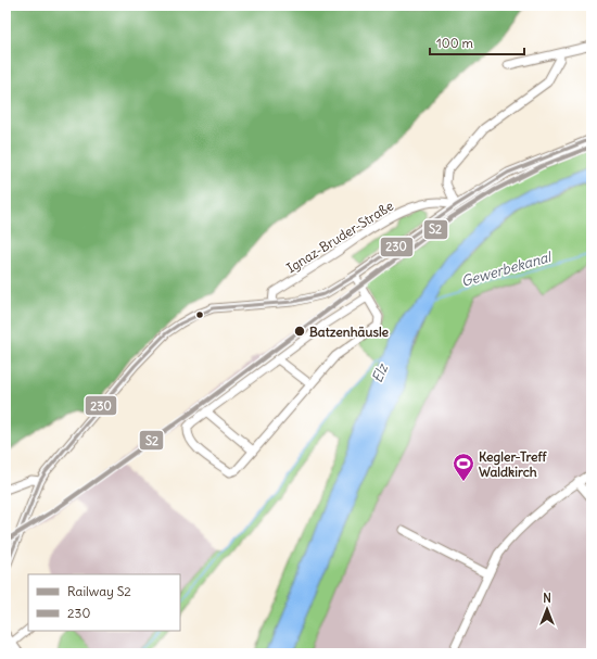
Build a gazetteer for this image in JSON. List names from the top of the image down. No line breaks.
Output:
{"streets":{"street":["Ignaz-Bruder-Straße"]},"water":["Gewerbekanal","Elz"],"places":{"other":["Batzenhäusle"],"sports":["Kegler-Treff Waldkirch"]},"lines":["transit line 230","rail line S2"],"legend":["Railway S2","230"],"scale_bar":"100 m","north":"top"}
